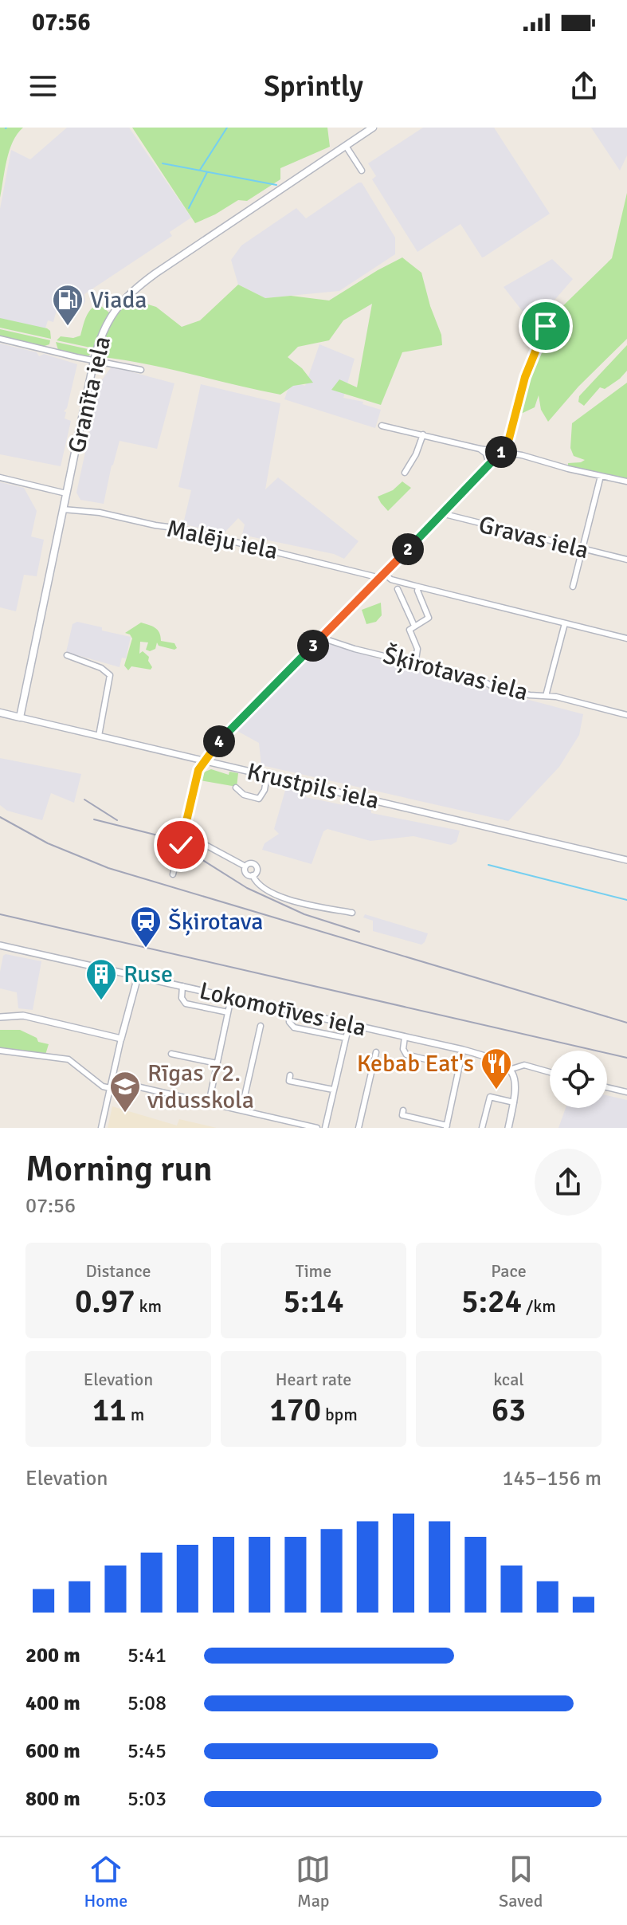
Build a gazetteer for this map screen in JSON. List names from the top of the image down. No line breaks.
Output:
{"streets":{"main road":["Granīta iela","Krustpils iela"],"street":["Gravas iela","Malēju iela","Šķirotavas iela","Lokomotīves iela"]},"crossings":[["Granīta iela","Malēju iela"],["Granīta iela","Krustpils iela"]],"places":{"fuel station":["Viada"],"station":["Šķirotava"],"building":["Ruse"],"restaurant":["Kebab Eat's"],"school or university":["Rīgas 72. vidusskola"]},"page":{"status":"07:56","header":"Sprintly","pins":["1","2","3","4"],"heading":["Morning run","07:56"],"stats":[["Distance","0.97 km"],["Time","5:14"],["Pace","5:24 /km"],["Elevation","11 m"],["Heart rate","170 bpm"],["kcal","63"]],"chart":["Elevation","145–156 m"],"list":[{"name":"200 m","note":"5:41"},{"name":"400 m","note":"5:08"},{"name":"600 m","note":"5:45"},{"name":"800 m","note":"5:03"}],"tabs":["Home","Map","Saved"]}}
